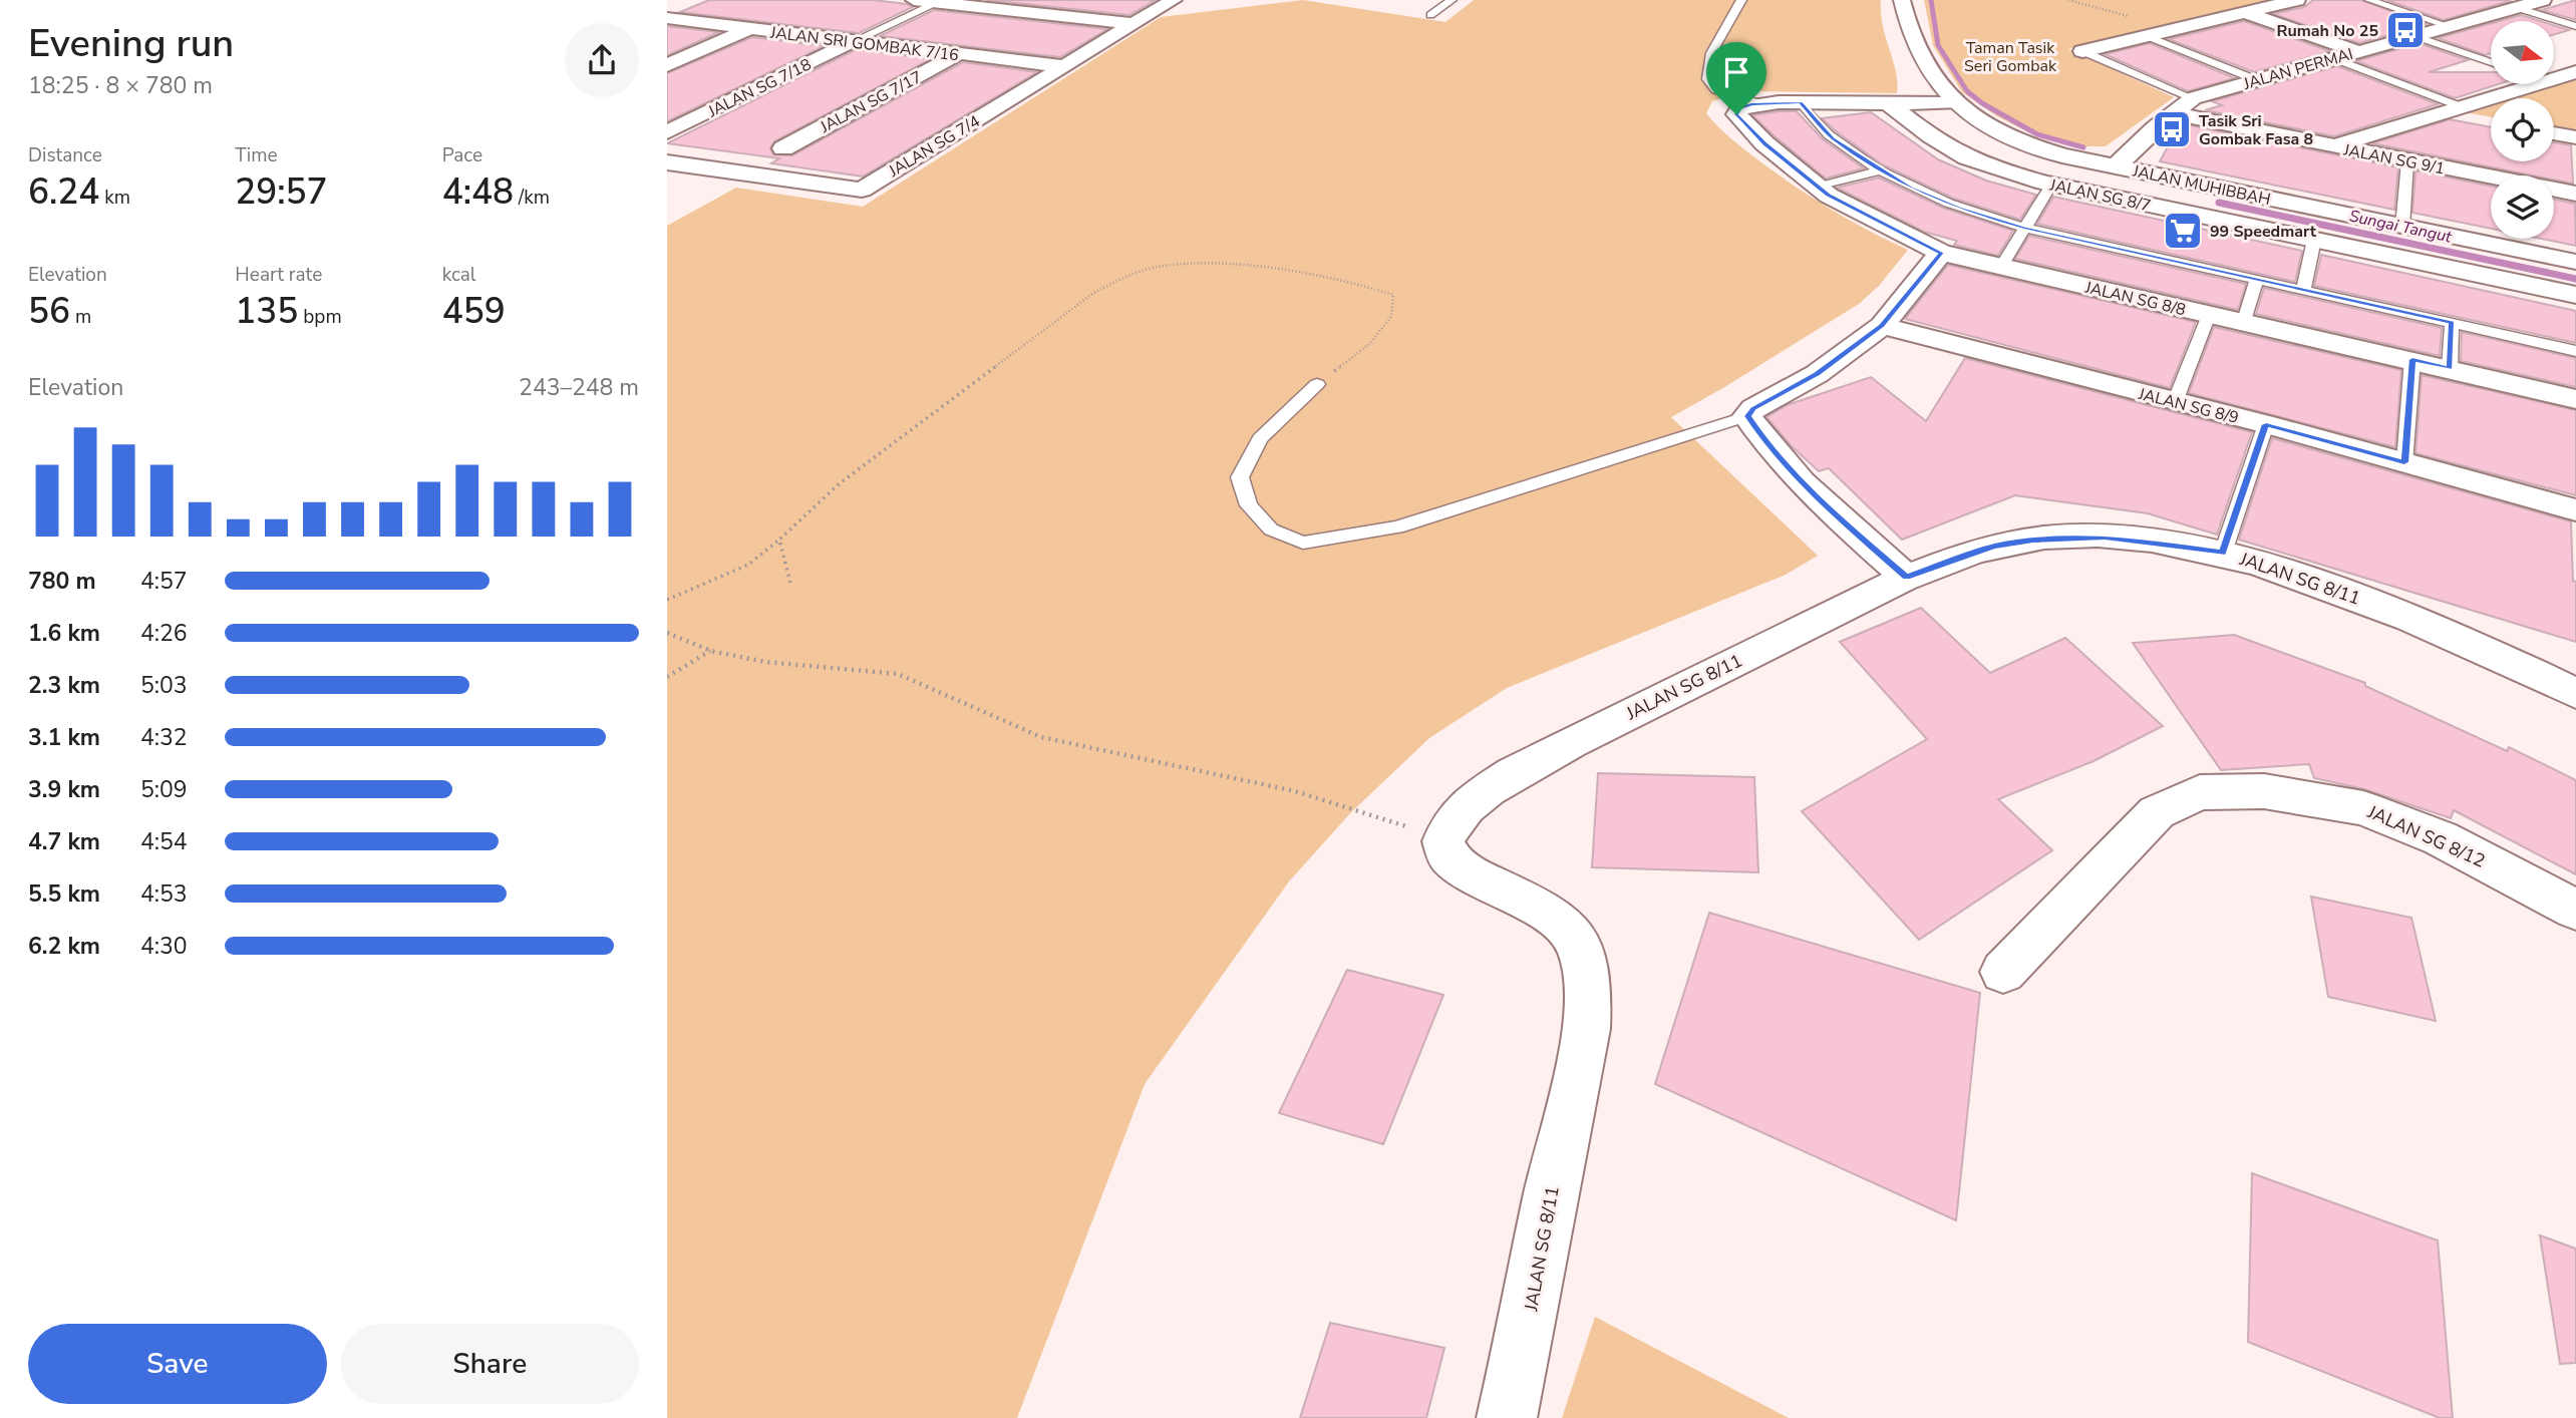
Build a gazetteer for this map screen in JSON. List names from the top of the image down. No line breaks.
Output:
{"streets":{"street":["JALAN SRI GOMBAK 7/16","JALAN PERMAI","JALAN SG 7/18","JALAN SG 7/17","JALAN SG 7/4","JALAN SG 9/1","JALAN MUHIBBAH","JALAN SG 8/7","JALAN SG 8/8","JALAN SG 8/9","JALAN SG 8/11","JALAN SG 8/12"]},"crossings":[["JALAN SRI GOMBAK 7/16","JALAN SG 7/18"],["JALAN SRI GOMBAK 7/16","JALAN SG 7/17"],["JALAN SRI GOMBAK 7/16","JALAN SG 7/4"],["JALAN PERMAI","JALAN SG 9/1"],["JALAN PERMAI","JALAN MUHIBBAH"]],"water":["Sungai Tangut"],"parks":["Taman Tasik Seri Gombak"],"places":{"bus stop":["Rumah No 25","Tasik Sri Gombak Fasa 8"],"supermarket":["99 Speedmart"]},"north":"right","page":{"heading":["Evening run","18:25 · 8 × 780 m"],"stats":[["Distance","6.24 km"],["Time","29:57"],["Pace","4:48 /km"],["Elevation","56 m"],["Heart rate","135 bpm"],["kcal","459"]],"chart":["Elevation","243–248 m"],"list":[{"name":"780 m","note":"4:57"},{"name":"1.6 km","note":"4:26"},{"name":"2.3 km","note":"5:03"},{"name":"3.1 km","note":"4:32"},{"name":"3.9 km","note":"5:09"},{"name":"4.7 km","note":"4:54"},{"name":"5.5 km","note":"4:53"},{"name":"6.2 km","note":"4:30"}],"buttons":["Save","Share"]}}
